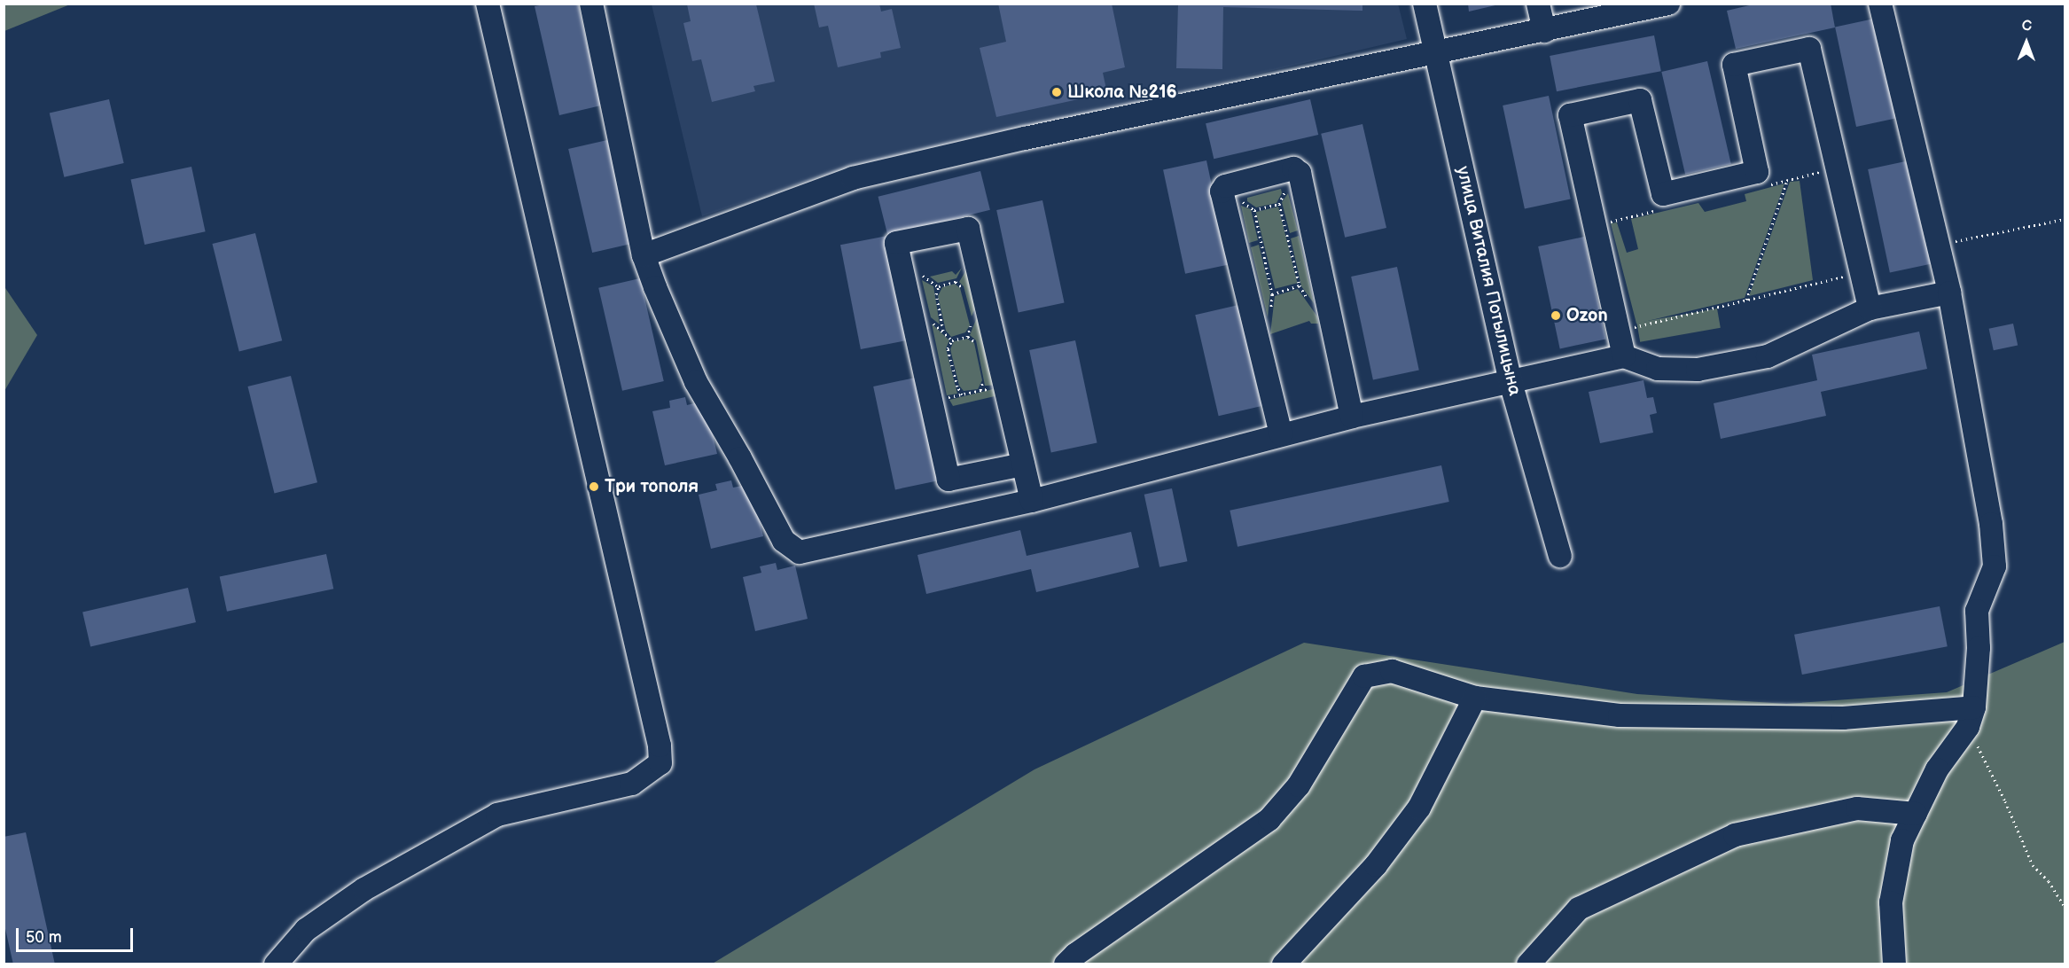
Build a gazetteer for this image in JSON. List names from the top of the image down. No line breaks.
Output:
{"streets":{"street":["улица Виталия Потылицына"]},"places":["Школа №216","Ozon","Три тополя"],"scale_bar":"50 m","north":"top"}
